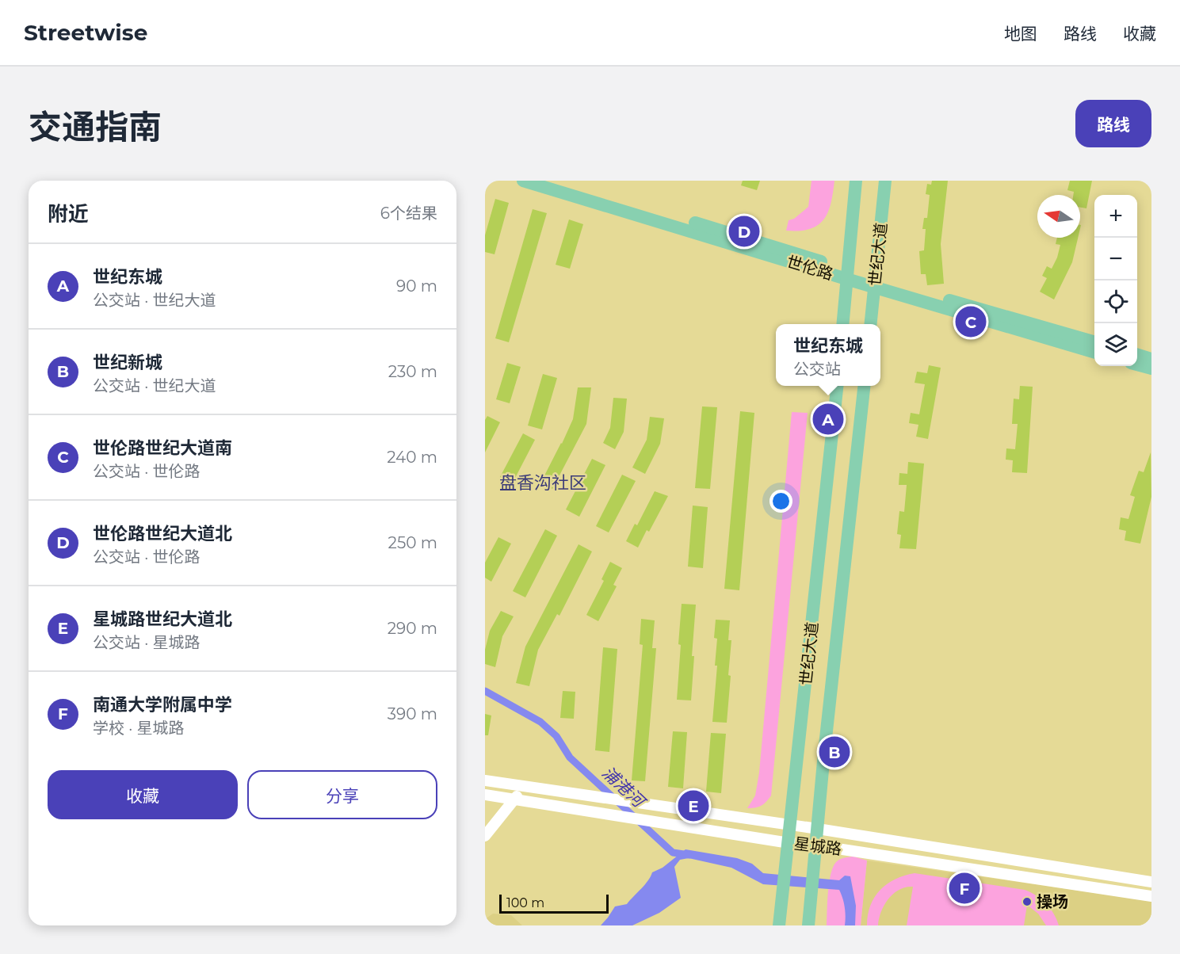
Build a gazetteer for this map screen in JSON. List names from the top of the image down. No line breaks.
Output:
{"streets":{"main road":["世纪大道","世伦路"],"street":["星城路"]},"crossings":[["世纪大道","世伦路"],["世纪大道","星城路"]],"districts":["盘香沟社区"],"water":["浦港河"],"places":["操场"],"scale_bar":"100 m","north":"left","page":{"header":"Streetwise","nav":["地图","路线","收藏"],"title":"交通指南","buttons":["路线",["收藏","分享"]],"heading":["附近","6个结果"],"map_buttons":["+","−"],"pins":["D","C","A","B","E","F"],"list":[{"mark":"A","name":"世纪东城","note":"公交站 · 世纪大道","value":"90 m"},{"mark":"B","name":"世纪新城","note":"公交站 · 世纪大道","value":"230 m"},{"mark":"C","name":"世伦路世纪大道南","note":"公交站 · 世伦路","value":"240 m"},{"mark":"D","name":"世伦路世纪大道北","note":"公交站 · 世伦路","value":"250 m"},{"mark":"E","name":"星城路世纪大道北","note":"公交站 · 星城路","value":"290 m"},{"mark":"F","name":"南通大学附属中学","note":"学校 · 星城路","value":"390 m"}],"popup":["世纪东城","公交站"],"scale":"100 m"}}
